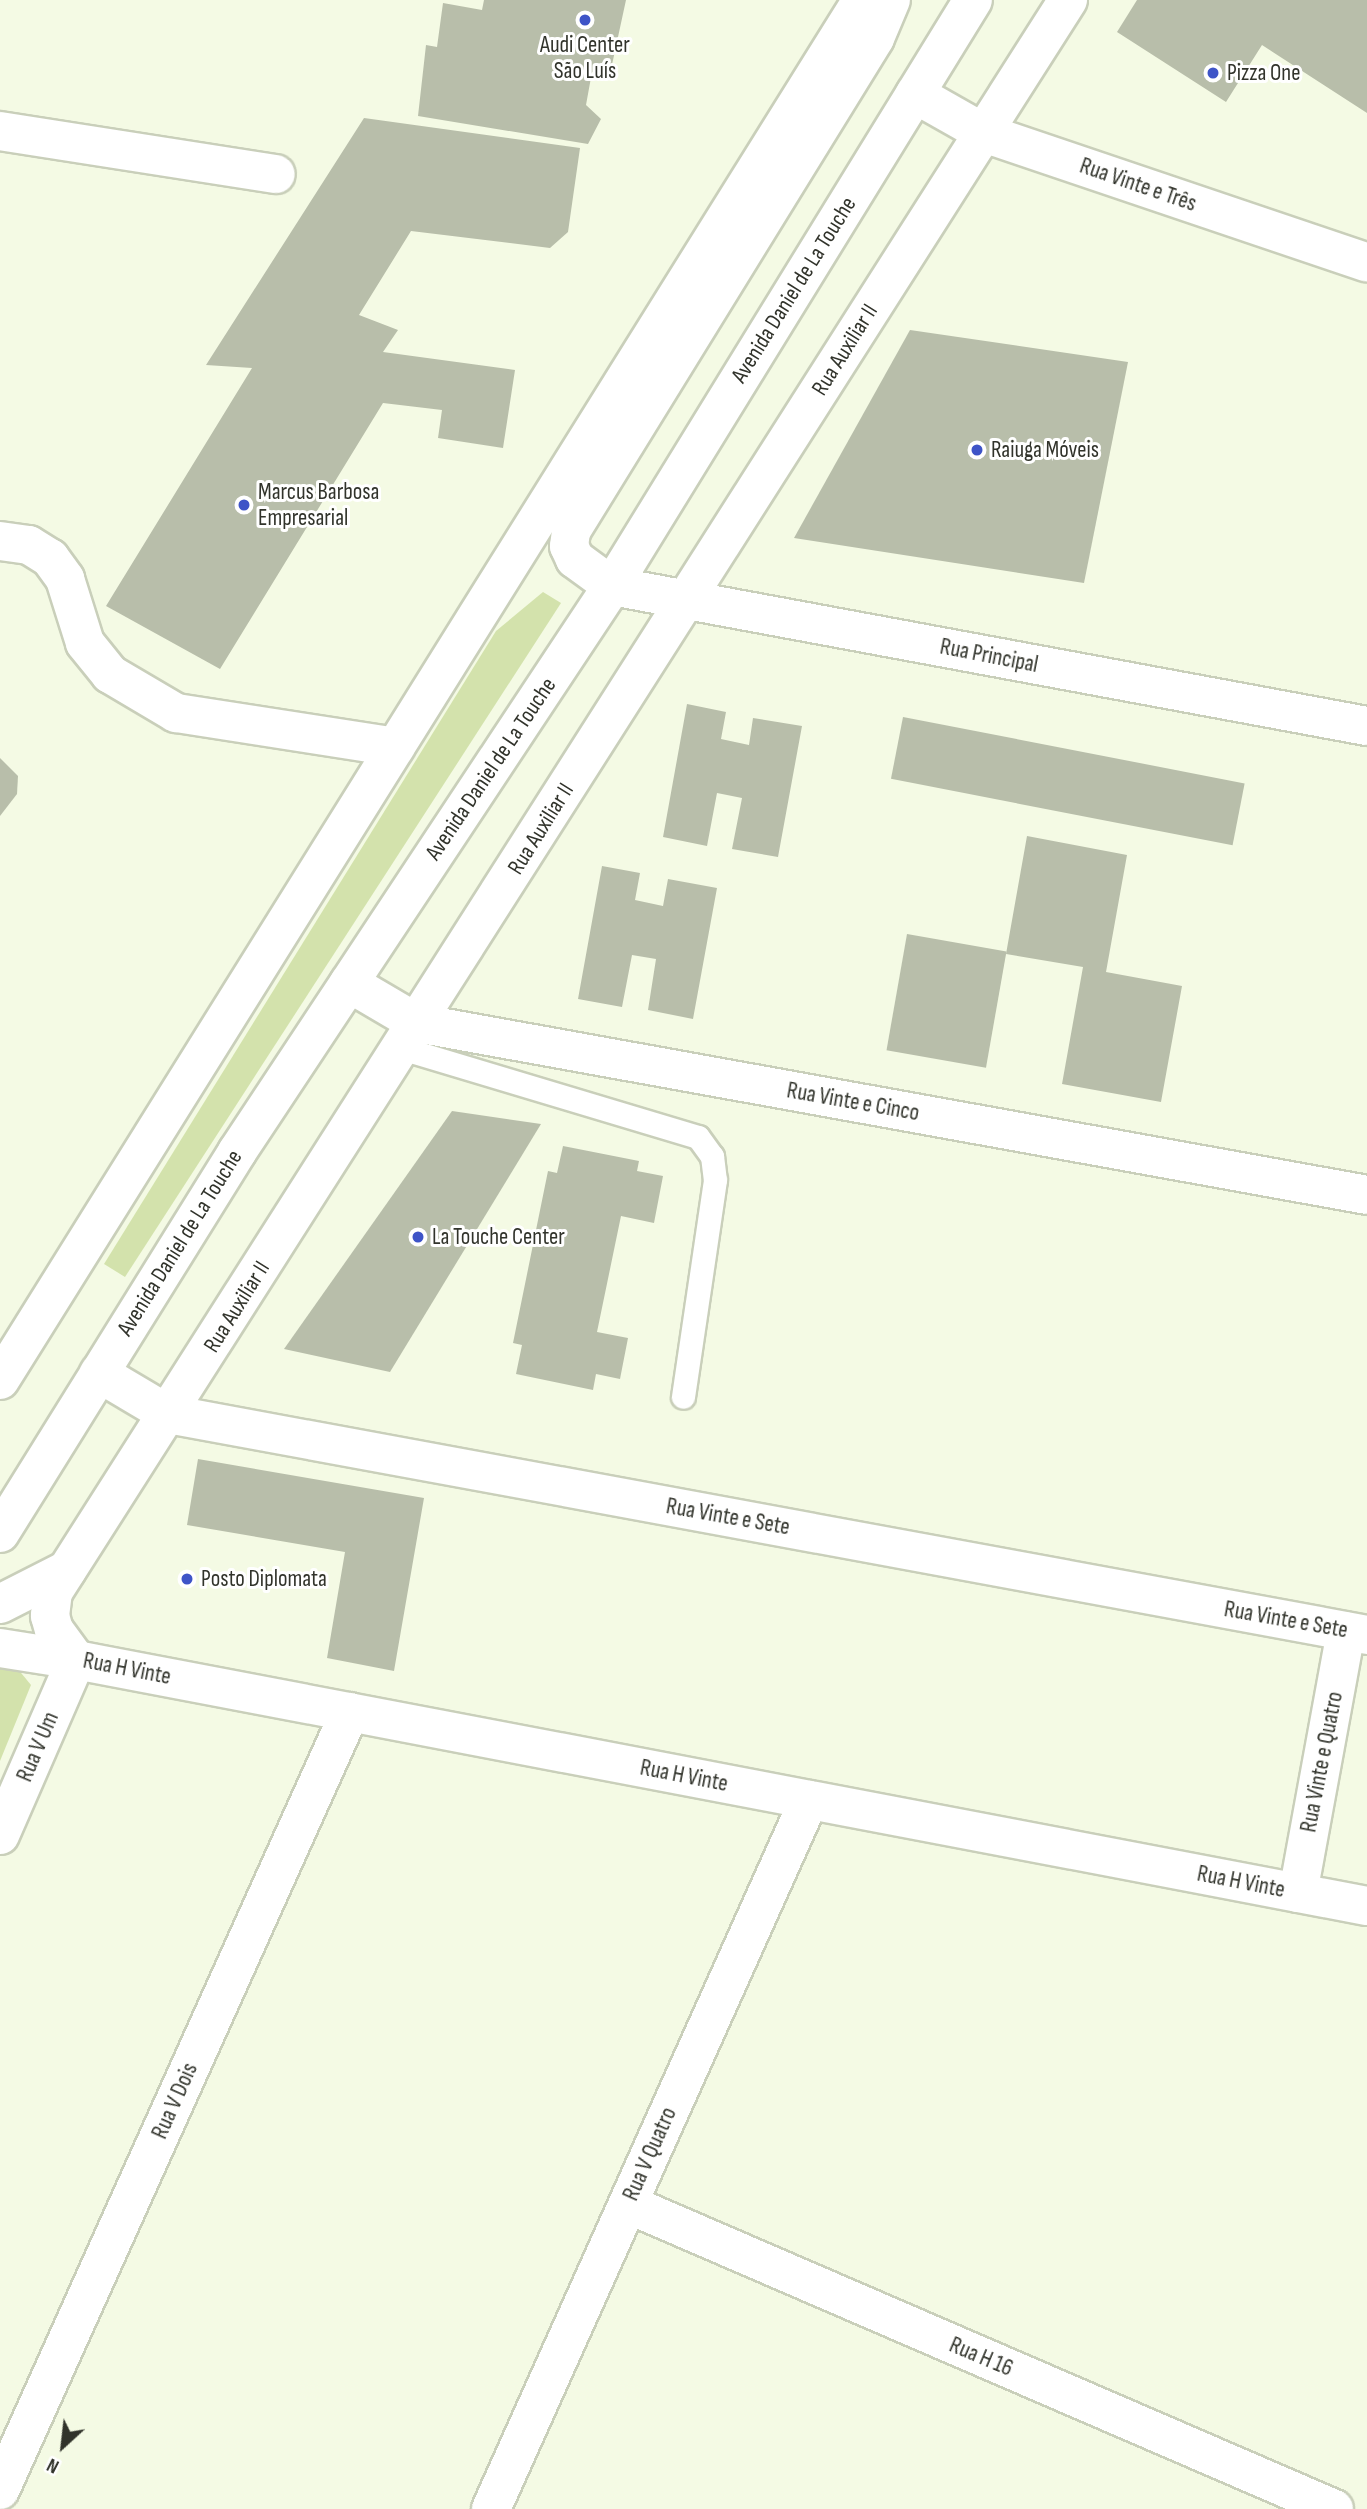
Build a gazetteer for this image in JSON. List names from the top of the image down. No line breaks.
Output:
{"streets":{"street":["Rua Vinte e Três","Avenida Daniel de La Touche","Rua Auxiliar II","Rua Principal","Rua Vinte e Cinco","Rua Vinte e Sete","Rua H Vinte","Rua V Um","Rua Vinte e Quatro","Rua V Dois","Rua V Quatro","Rua H 16"]},"crossings":[["Rua Vinte e Três","Avenida Daniel de La Touche"],["Rua Vinte e Três","Rua Auxiliar II"],["Avenida Daniel de La Touche","Rua Principal"],["Avenida Daniel de La Touche","Rua Vinte e Cinco"],["Avenida Daniel de La Touche","Rua Vinte e Sete"],["Rua Auxiliar II","Rua Principal"],["Rua Auxiliar II","Rua Vinte e Cinco"],["Rua Auxiliar II","Rua Vinte e Sete"],["Rua Auxiliar II","Rua H Vinte"],["Rua Auxiliar II","Rua V Um"],["Rua Vinte e Sete","Rua Vinte e Quatro"],["Rua H Vinte","Rua V Um"],["Rua H Vinte","Rua Vinte e Quatro"],["Rua H Vinte","Rua V Dois"],["Rua H Vinte","Rua V Quatro"],["Rua V Quatro","Rua H 16"]],"places":["Audi Center São Luís","Pizza One","Raiuga Móveis","Marcus Barbosa Empresarial","La Touche Center","Posto Diplomata"],"north":"bottom left"}
